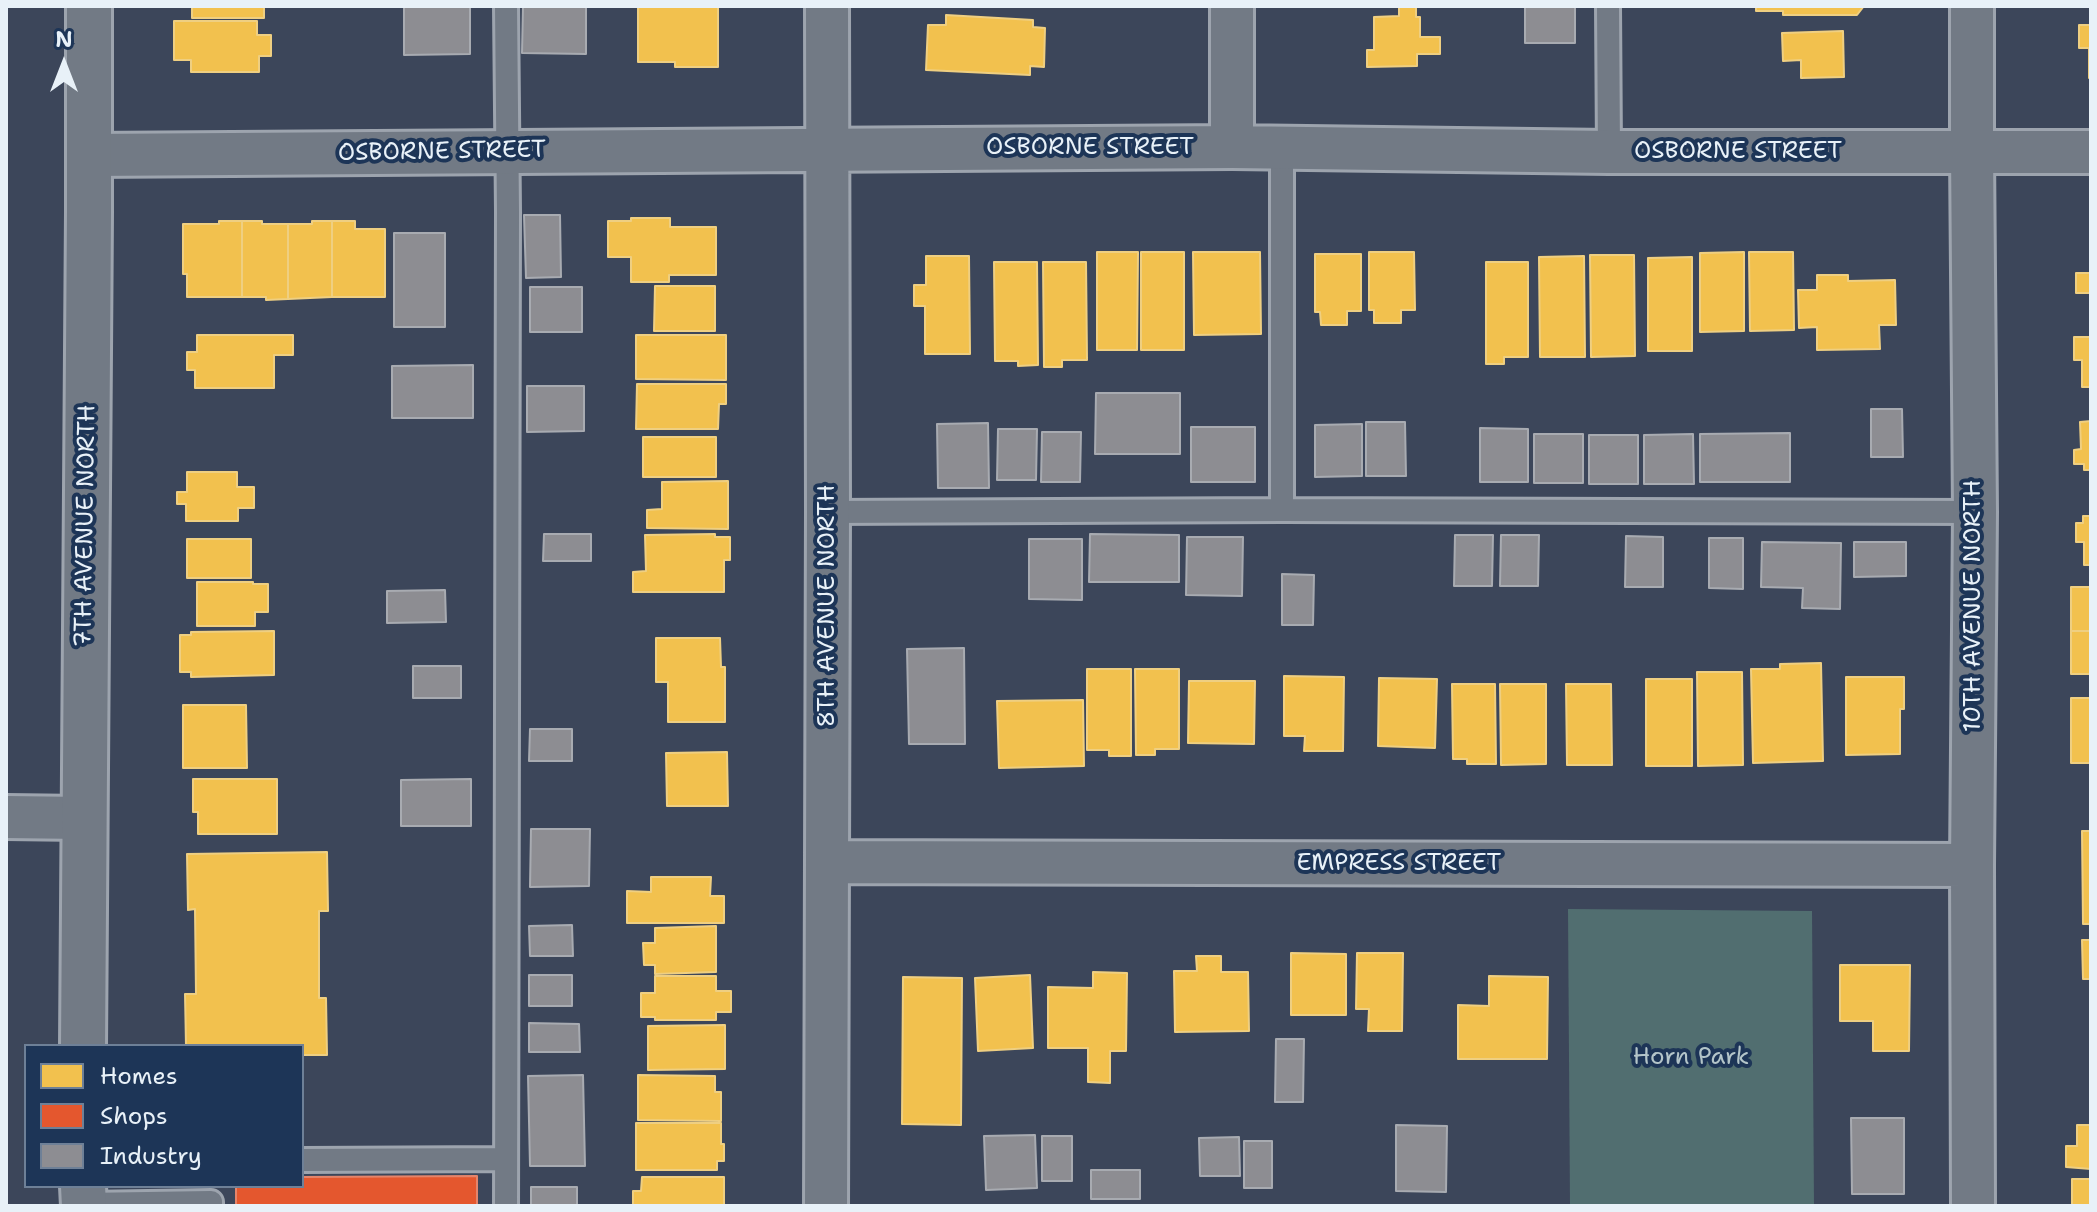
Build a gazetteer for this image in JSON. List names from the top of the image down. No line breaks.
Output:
{"streets":{"street":["OSBORNE STREET","7TH AVENUE NORTH","8TH AVENUE NORTH","10TH AVENUE NORTH","EMPRESS STREET"]},"crossings":[["OSBORNE STREET","7TH AVENUE NORTH"],["OSBORNE STREET","8TH AVENUE NORTH"],["OSBORNE STREET","10TH AVENUE NORTH"],["8TH AVENUE NORTH","EMPRESS STREET"],["10TH AVENUE NORTH","EMPRESS STREET"]],"parks":["Horn Park"],"legend":["Homes","Shops","Industry"],"north":"top"}
